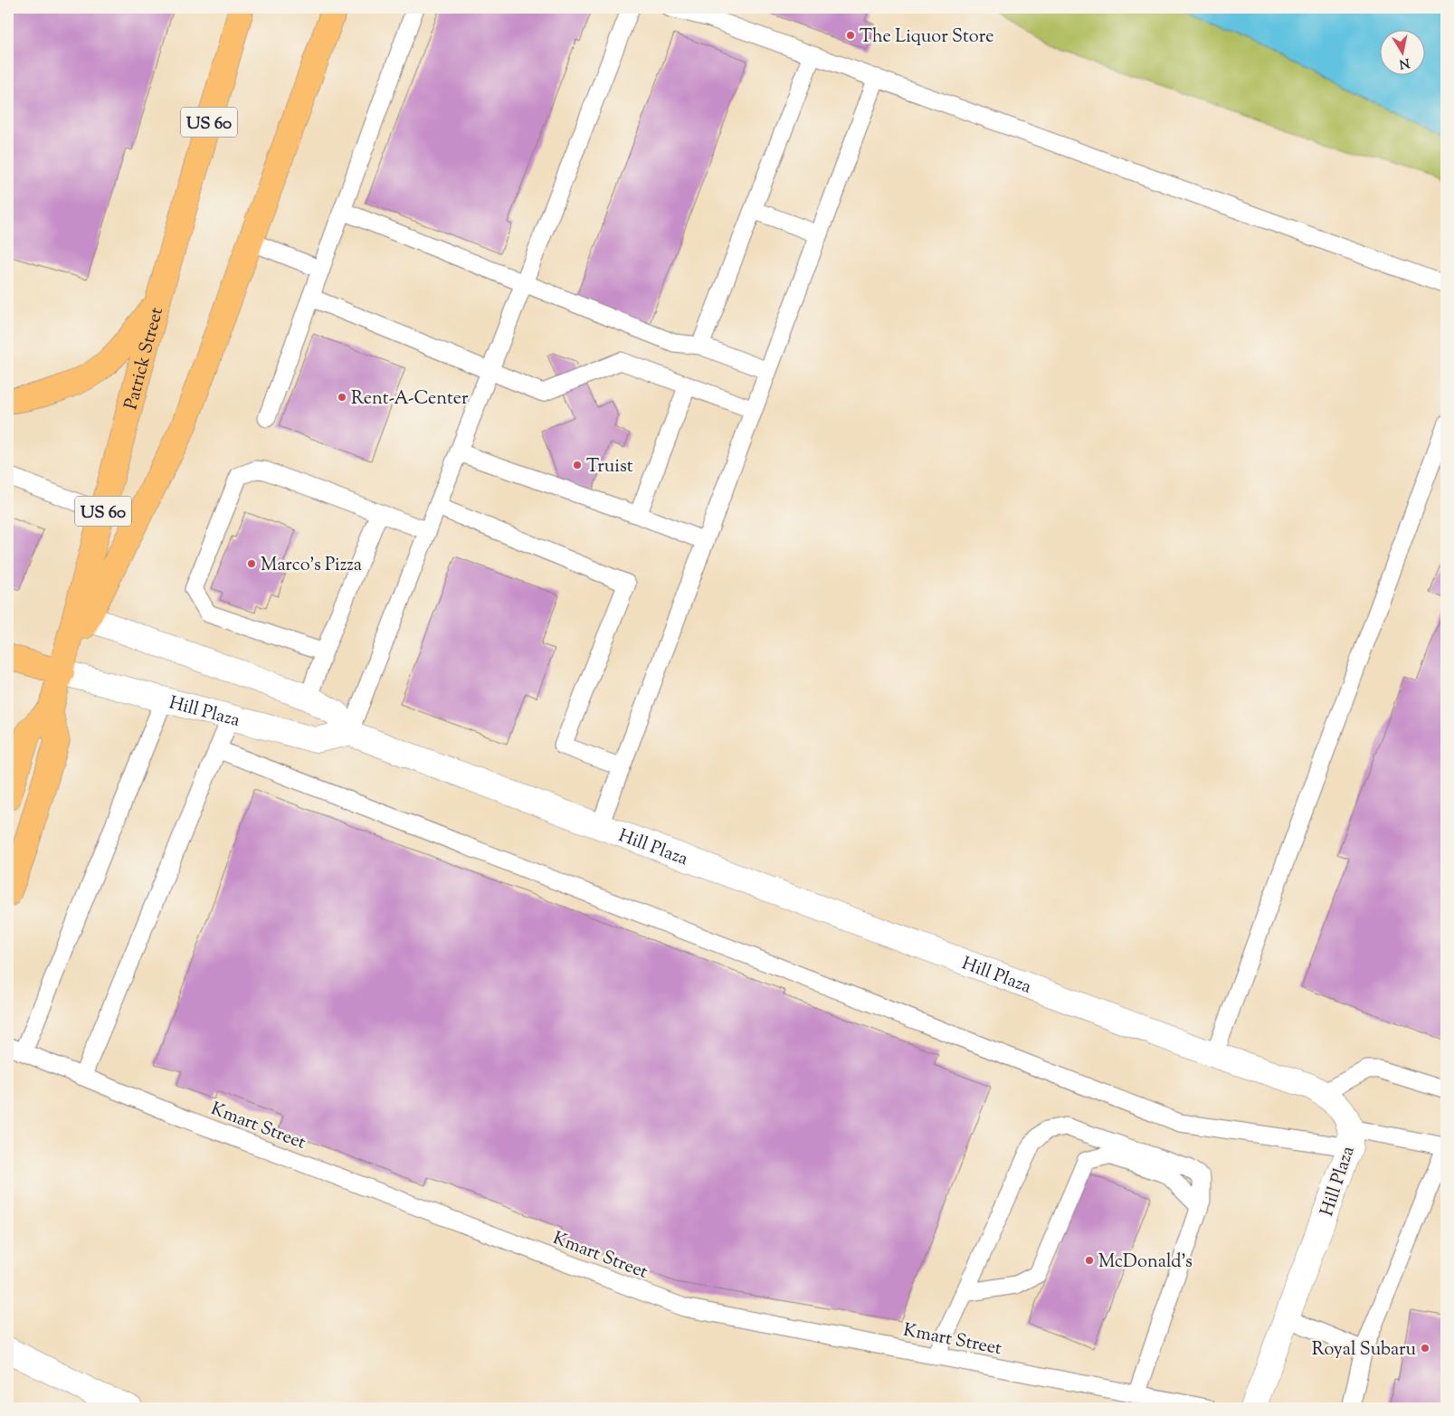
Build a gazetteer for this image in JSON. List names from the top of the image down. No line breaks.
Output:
{"streets":{"main road":["US 60","Patrick Street"],"street":["Hill Plaza"],"lane":["Kmart Street"]},"places":["The Liquor Store","Rent-A-Center","Truist","Marco's Pizza","McDonald's","Royal Subaru"],"north":"bottom"}
